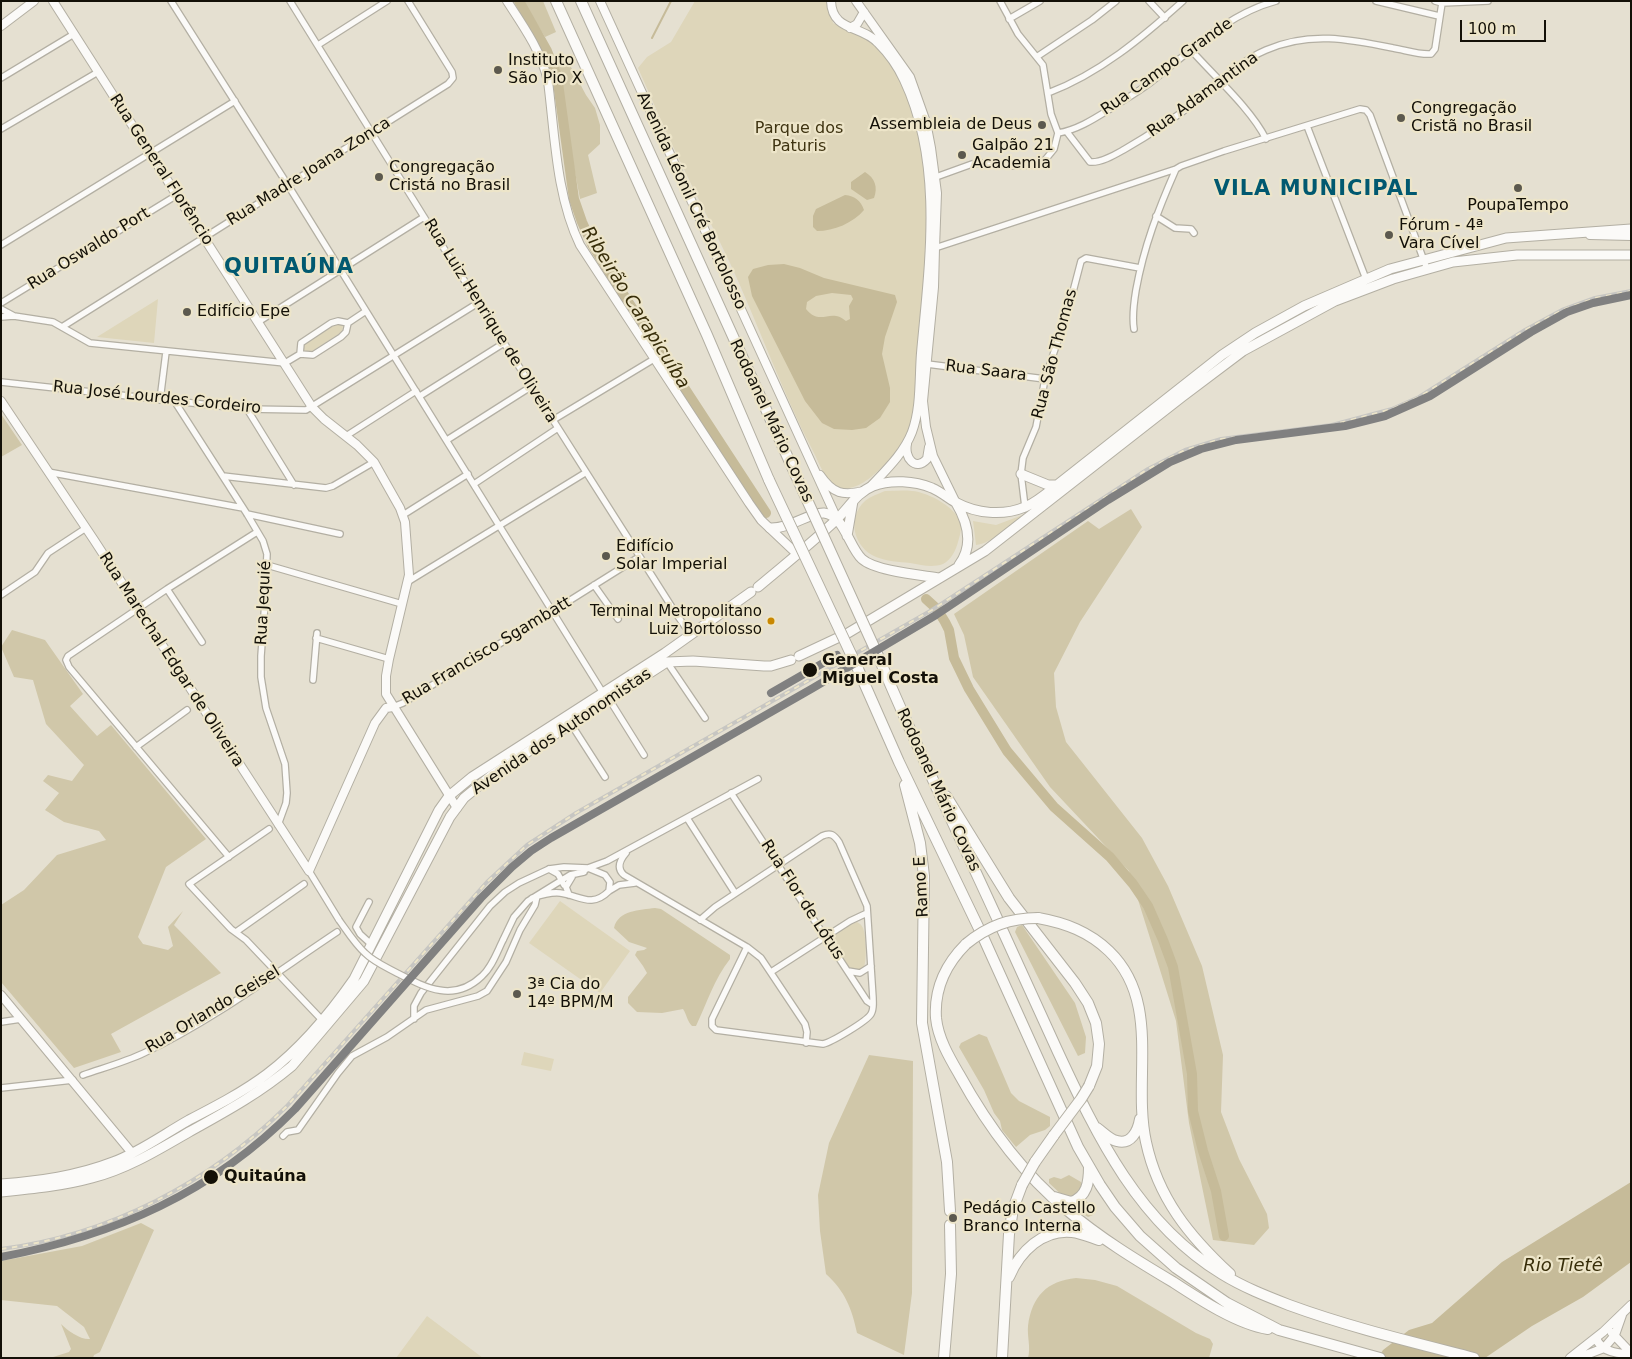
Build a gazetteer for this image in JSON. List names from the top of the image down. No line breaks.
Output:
{"streets":{"highway":["Rodoanel Mário Covas","Ramo E"],"main road":["Rua General Florêncio","Avenida Léonil Cré Bortolosso","Rua Francisco Sgambatt","Rua Marechal Edgar de Oliveira","Avenida dos Autonomistas"],"street":["Rua Campo Grande","Rua Adamantina","Rua Madre Joana Zonca","Rua Oswaldo Port","Rua Luiz Henrique de Oliveira","Rua São Thomas","Rua Saara","Rua José Lourdes Cordeiro","Rua Jequié","Rua Flor de Lótus","Rua Orlando Geisel"]},"crossings":[["Rua Campo Grande","Rua Adamantina"],["Rua General Florêncio","Rua Madre Joana Zonca"],["Rua General Florêncio","Rua Oswaldo Port"],["Rua General Florêncio","Rua José Lourdes Cordeiro"],["Rua General Florêncio","Rua Francisco Sgambatt"],["Rua General Florêncio","Avenida dos Autonomistas"],["Rua Madre Joana Zonca","Rua Luiz Henrique de Oliveira"],["Avenida Léonil Cré Bortolosso","Avenida dos Autonomistas"],["Rua Luiz Henrique de Oliveira","Rua Francisco Sgambatt"],["Rua Luiz Henrique de Oliveira","Avenida dos Autonomistas"],["Rua São Thomas","Rua Saara"],["Rua José Lourdes Cordeiro","Rua Jequié"],["Rodoanel Mário Covas","Ramo E"],["Rua Jequié","Rua Marechal Edgar de Oliveira"],["Rua Francisco Sgambatt","Rua Marechal Edgar de Oliveira"]],"districts":["VILA MUNICIPAL","QUITAÚNA"],"water":["Ribeirão Carapicuíba","Rio Tietê"],"parks":["Parque dos Paturis"],"places":["Instituto São Pio X","Congregação Cristã no Brasil","Assembleia de Deus","Galpão 21 Academia","Congregação Cristá no Brasil","PoupaTempo","Fórum - 4ª Vara Cível","Edifício Epe","Edifício Solar Imperial","Terminal Metropolitano Luiz Bortolosso","General Miguel Costa","3ª Cia do 14º BPM/M","Quitaúna","Pedágio Castello Branco Interna"],"scale_bar":"100 m"}
